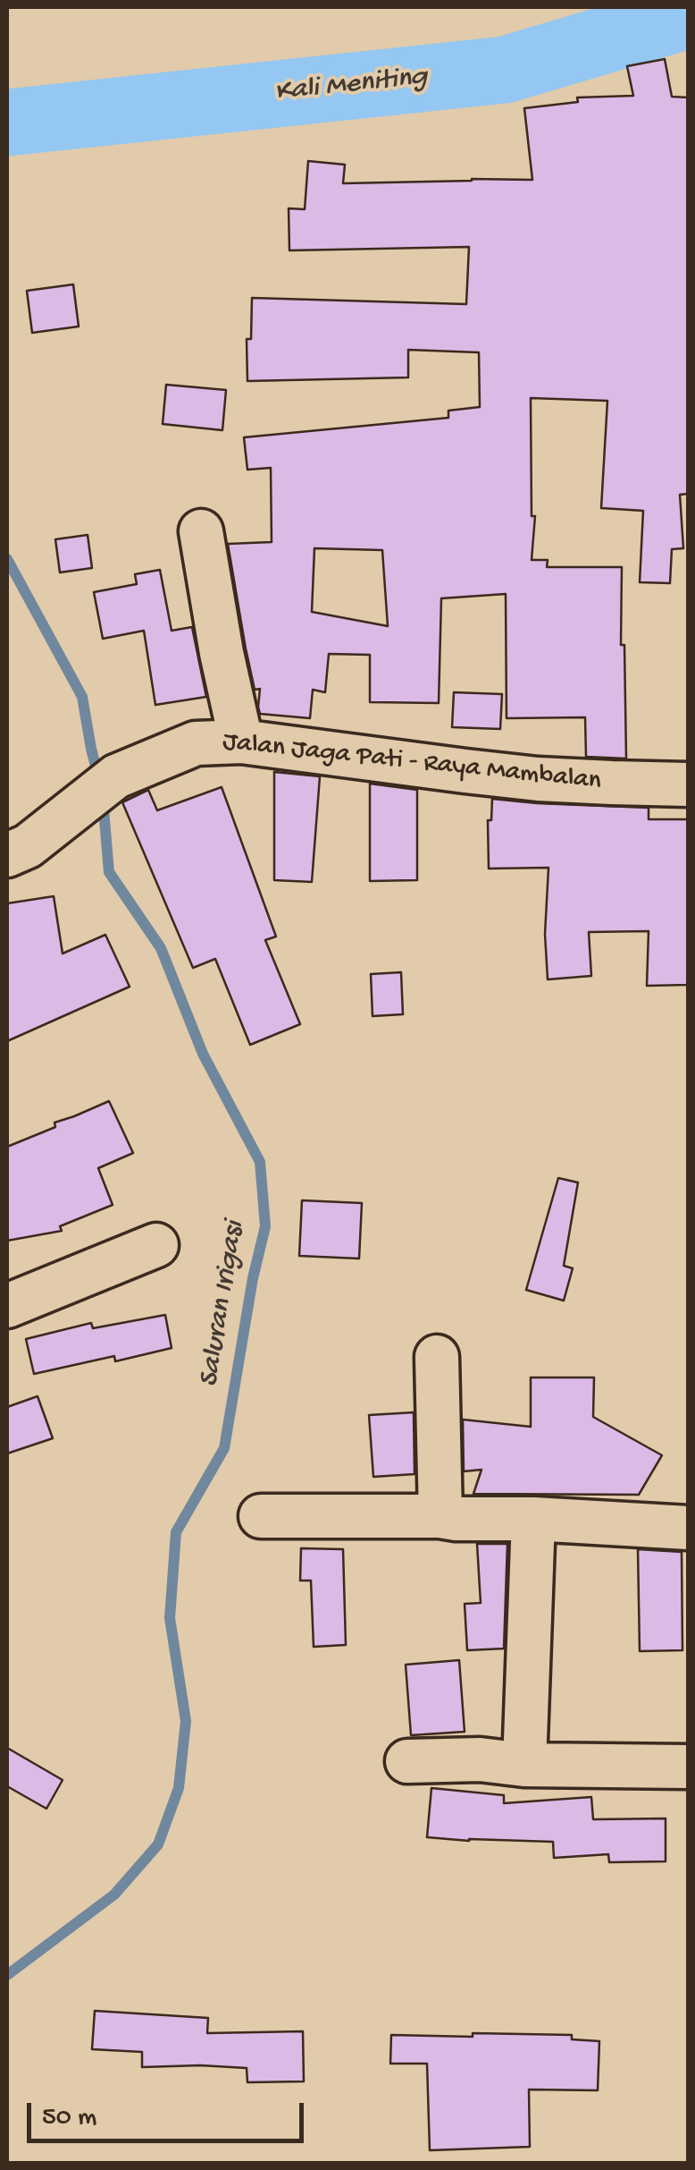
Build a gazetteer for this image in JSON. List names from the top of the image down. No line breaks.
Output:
{"streets":{"street":["Jalan Jaga Pati - Raya Mambalan"]},"water":["Kali Meniting","Saluran Irigasi"],"scale_bar":"50 m"}
